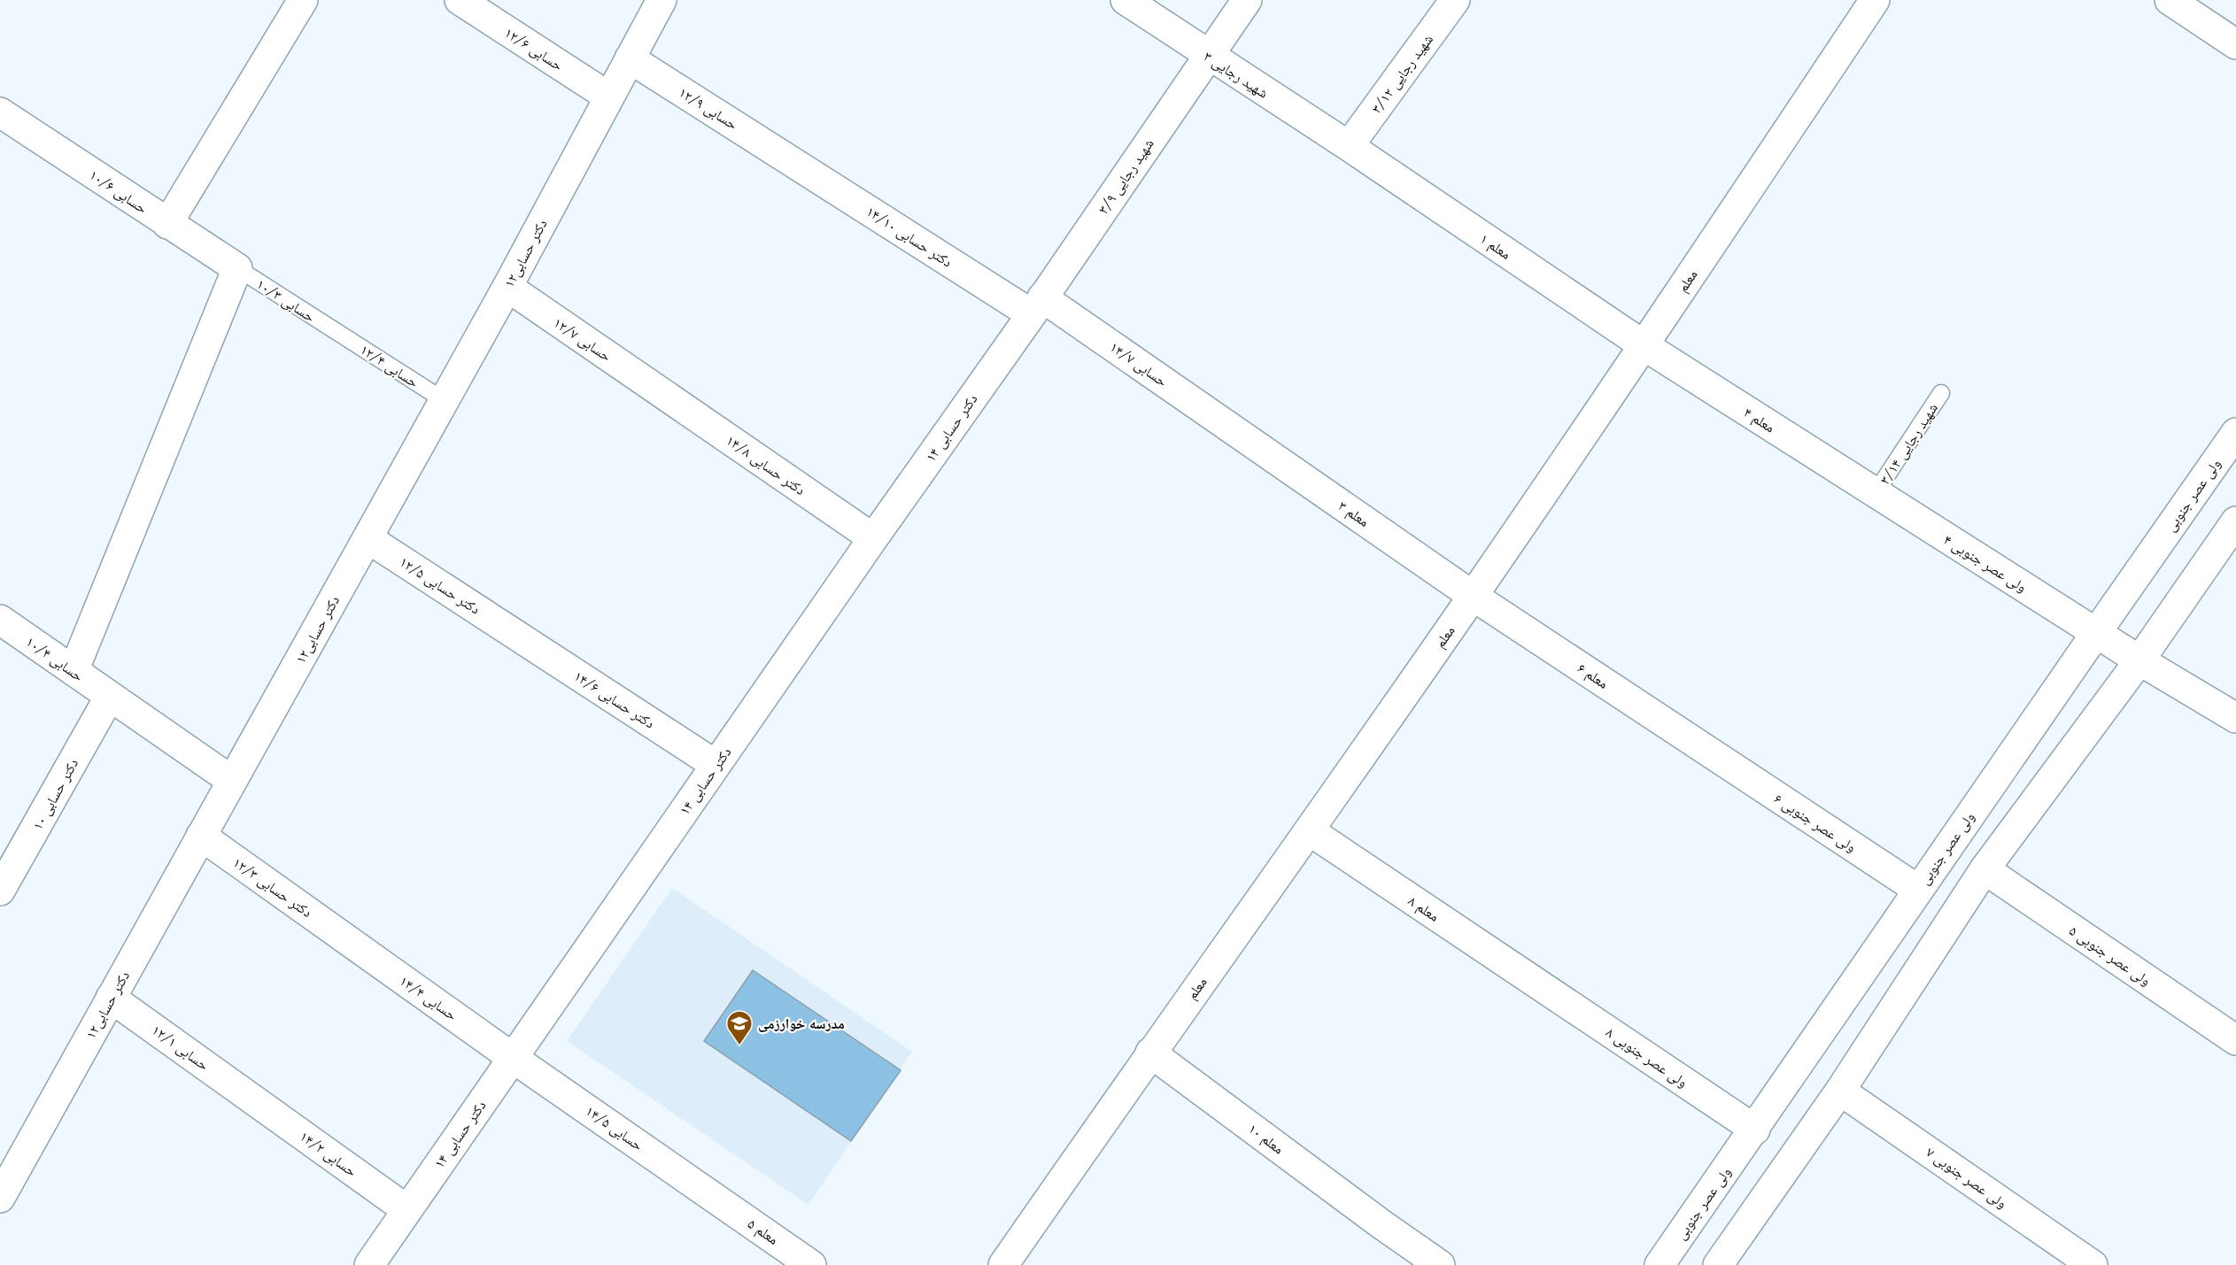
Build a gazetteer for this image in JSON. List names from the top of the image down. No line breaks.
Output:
{"streets":{"street":["حسابی ۱۲/۶","شهید رجایی ۳/۱۲","شهید رجایی ۳","حسابی ۱۲/۹","شهید رجایی ۳/۹","حسابی ۱۰/۶","دکتر حسابی ۱۴/۱۰","معلم ۱","دکتر حسابی۱۲","معلم","حسابی ۱۲/۷","حسابی ۱۴/۷","معلم ۴","دکتر حسابی ۱۴","دکتر حسابی ۱۴/۸","ولی عصر جنوبی","معلم ۳","ولی عصر جنوبی ۴","دکتر حسابی ۱۲/۵","حسابی ۱۰/۴","معلم ۶","دکتر حسابی ۱۴/۶","دکتر حسابی ۱۰","ولی عصر جنوبی ۶","دکتر حسابی ۱۲/۳","معلم ۸","ولی عصر جنوبی ۵","حسابی ۱۴/۴","حسابی ۱۲/۱","ولی عصر جنوبی ۸","حسابی ۱۴/۵","معلم ۱۰","حسابی ۱۴/۲","ولی عصر جنوبی ۷","معلم ۵"],"lane":["حسابی ۱۰/۳","حسابی ۱۲/۴","شهید رجایی ۳/۱۴"]},"crossings":[["حسابی ۱۲/۶","دکتر حسابی۱۲"],["شهید رجایی ۳/۱۲","شهید رجایی ۳"],["شهید رجایی ۳/۱۲","معلم ۱"],["شهید رجایی ۳","شهید رجایی ۳/۹"],["شهید رجایی ۳","معلم ۱"],["حسابی ۱۲/۹","دکتر حسابی ۱۴/۱۰"],["حسابی ۱۲/۹","دکتر حسابی۱۲"],["شهید رجایی ۳/۹","دکتر حسابی ۱۴/۱۰"],["شهید رجایی ۳/۹","حسابی ۱۴/۷"],["شهید رجایی ۳/۹","دکتر حسابی ۱۴"],["حسابی ۱۰/۶","حسابی ۱۰/۳"],["دکتر حسابی ۱۴/۱۰","حسابی ۱۴/۷"],["دکتر حسابی ۱۴/۱۰","دکتر حسابی ۱۴"],["معلم ۱","معلم"],["معلم ۱","معلم ۴"],["دکتر حسابی۱۲","حسابی ۱۲/۷"],["دکتر حسابی۱۲","حسابی ۱۲/۴"],["دکتر حسابی۱۲","دکتر حسابی ۱۲/۵"],["دکتر حسابی۱۲","حسابی ۱۰/۴"],["دکتر حسابی۱۲","دکتر حسابی ۱۲/۳"],["دکتر حسابی۱۲","حسابی ۱۲/۱"],["معلم","معلم ۴"],["معلم","معلم ۳"],["معلم","معلم ۶"],["معلم","معلم ۸"],["معلم","معلم ۱۰"],["حسابی ۱۰/۳","حسابی ۱۲/۴"],["حسابی ۱۲/۷","دکتر حسابی ۱۴/۸"],["حسابی ۱۴/۷","دکتر حسابی ۱۴"],["حسابی ۱۴/۷","معلم ۳"],["معلم ۴","شهید رجایی ۳/۱۴"],["معلم ۴","ولی عصر جنوبی ۴"],["دکتر حسابی ۱۴","دکتر حسابی ۱۴/۸"],["دکتر حسابی ۱۴","دکتر حسابی ۱۴/۶"],["دکتر حسابی ۱۴","حسابی ۱۴/۴"],["دکتر حسابی ۱۴","حسابی ۱۴/۵"],["دکتر حسابی ۱۴","حسابی ۱۴/۲"],["شهید رجایی ۳/۱۴","ولی عصر جنوبی ۴"],["ولی عصر جنوبی","ولی عصر جنوبی ۴"],["ولی عصر جنوبی","ولی عصر جنوبی ۶"],["ولی عصر جنوبی","ولی عصر جنوبی ۸"],["معلم ۳","معلم ۶"],["دکتر حسابی ۱۲/۵","دکتر حسابی ۱۴/۶"],["حسابی ۱۰/۴","دکتر حسابی ۱۰"],["معلم ۶","ولی عصر جنوبی ۶"],["دکتر حسابی ۱۲/۳","حسابی ۱۴/۴"],["معلم ۸","ولی عصر جنوبی ۸"],["حسابی ۱۴/۴","حسابی ۱۴/۵"],["حسابی ۱۲/۱","حسابی ۱۴/۲"],["حسابی ۱۴/۵","معلم ۵"]],"places":{"school or university":["مدرسه خوارزمی"]}}
